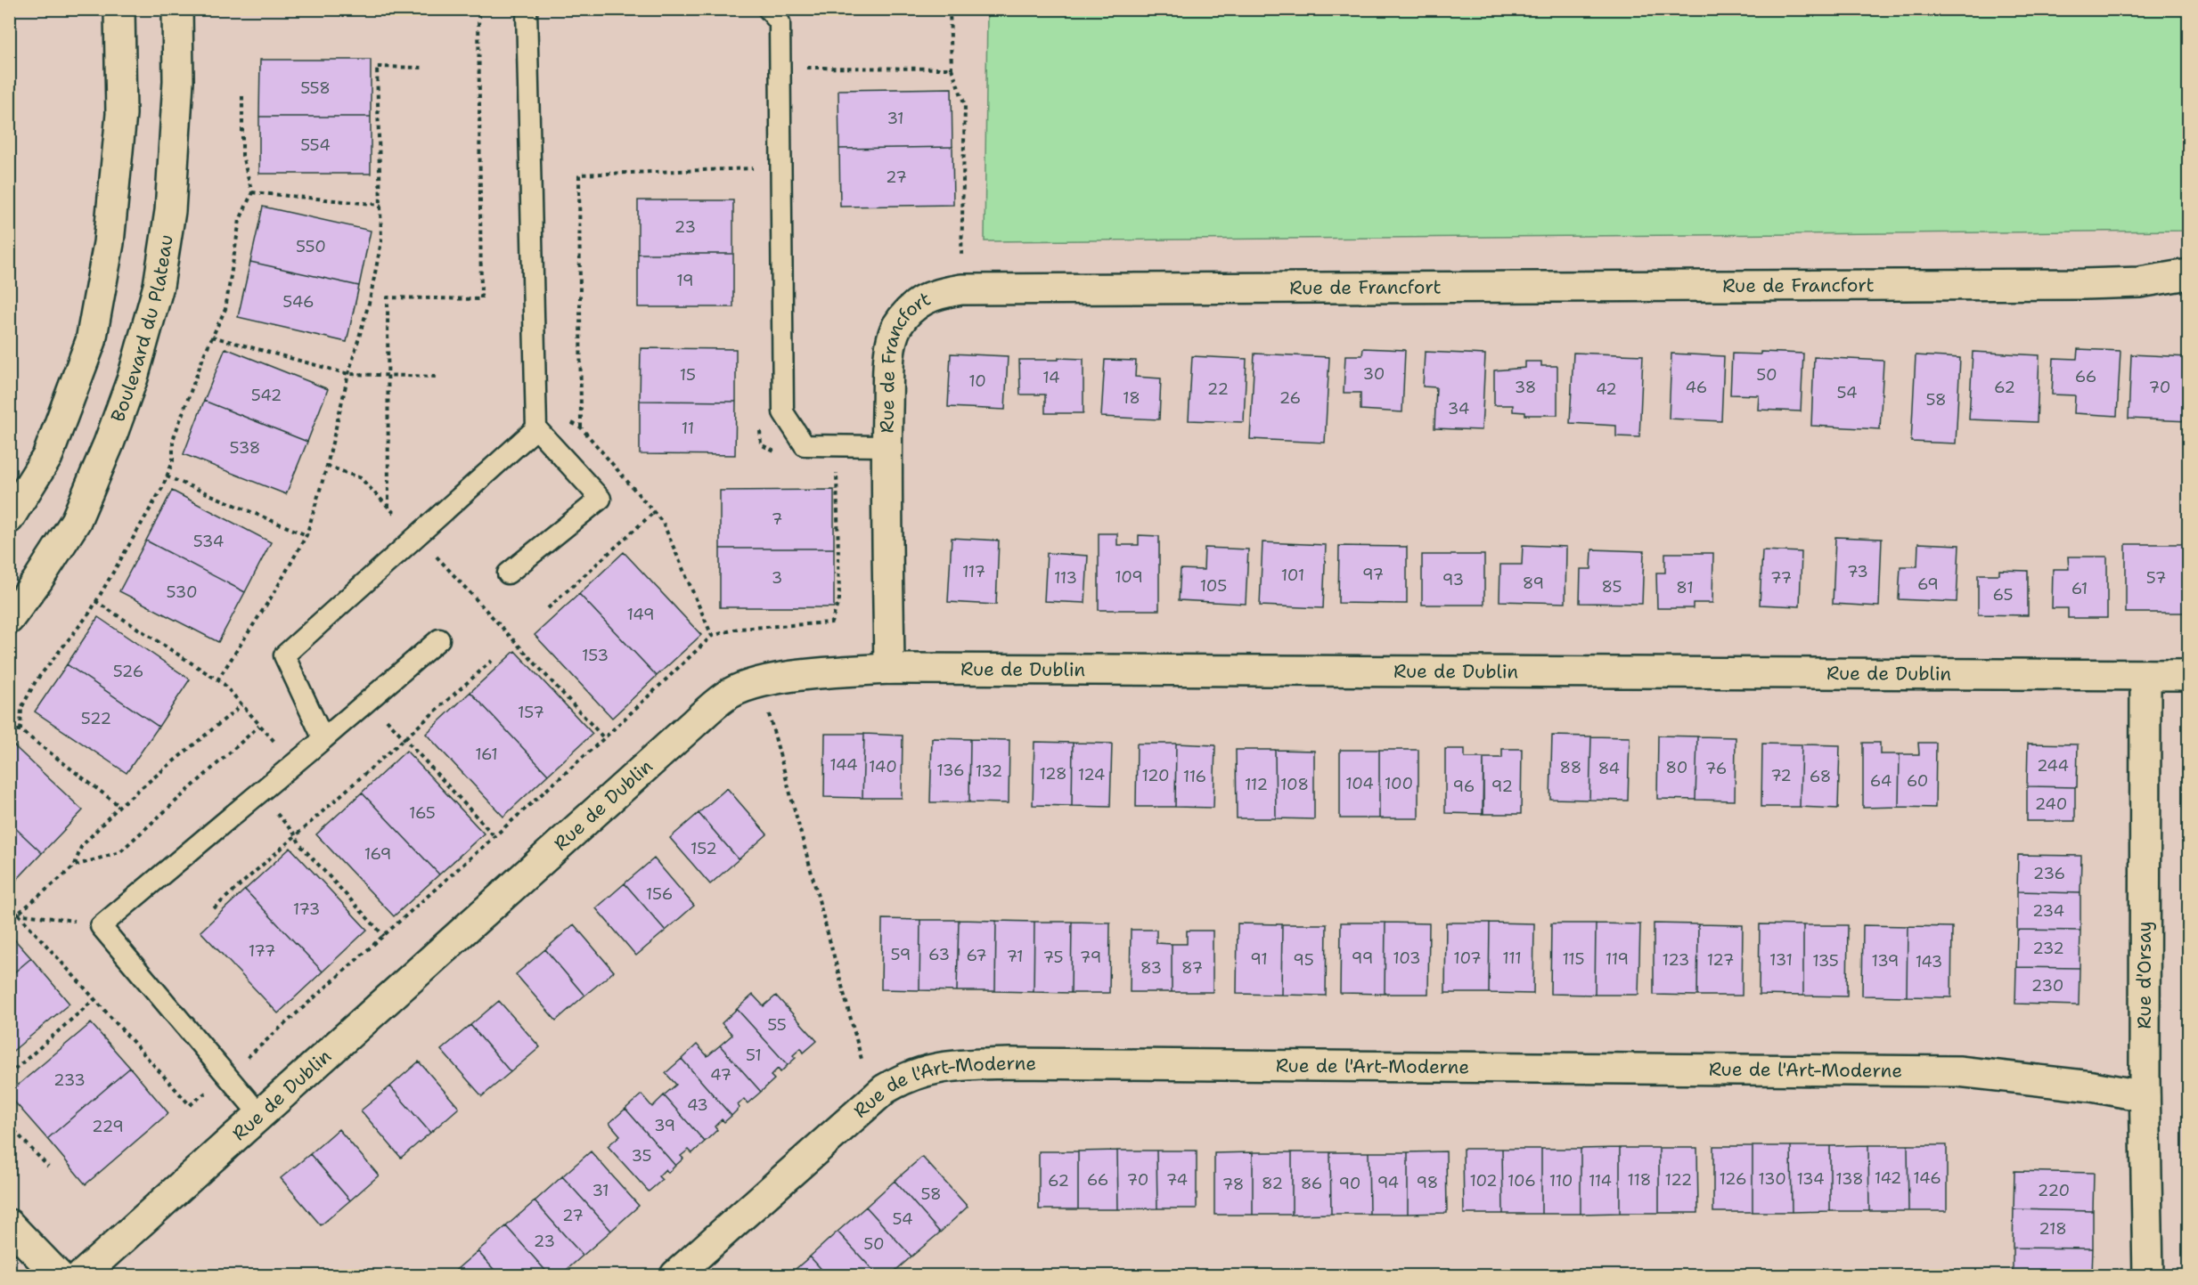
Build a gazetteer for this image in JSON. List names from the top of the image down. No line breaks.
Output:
{"streets":{"street":["Rue de Francfort","Boulevard du Plateau","Rue de Dublin","Rue d'Orsay","Rue de l'Art-Moderne"]},"crossings":[["Rue de Francfort","Rue de Dublin"],["Rue de Dublin","Rue d'Orsay"],["Rue d'Orsay","Rue de l'Art-Moderne"]],"house_numbers":["558","31","554","27","23","550","19","546","30","15","50","66","14","10","38","46","62","70","22","42","54","542","18","26","58","34","11","538","7","534","117","73","97","101","109","3","113","77","57","93","89","69","105","85","81","61","530","65","149","153","526","157","522","161","144","244","140","88","80","84","76","136","132","128","124","120","72","116","68","64","60","104","100","112","108","96","92","240","165","152","169","236","156","173","234","232","177","59","63","67","71","75","79","99","103","107","111","91","115","119","95","123","127","131","135","139","143","83","87","230","55","51","47","233","43","39","229","35","142","146","126","130","134","138","66","70","74","118","122","62","102","106","110","114","94","98","82","86","90","78","31","220","58","27","54","218","23","50"]}
